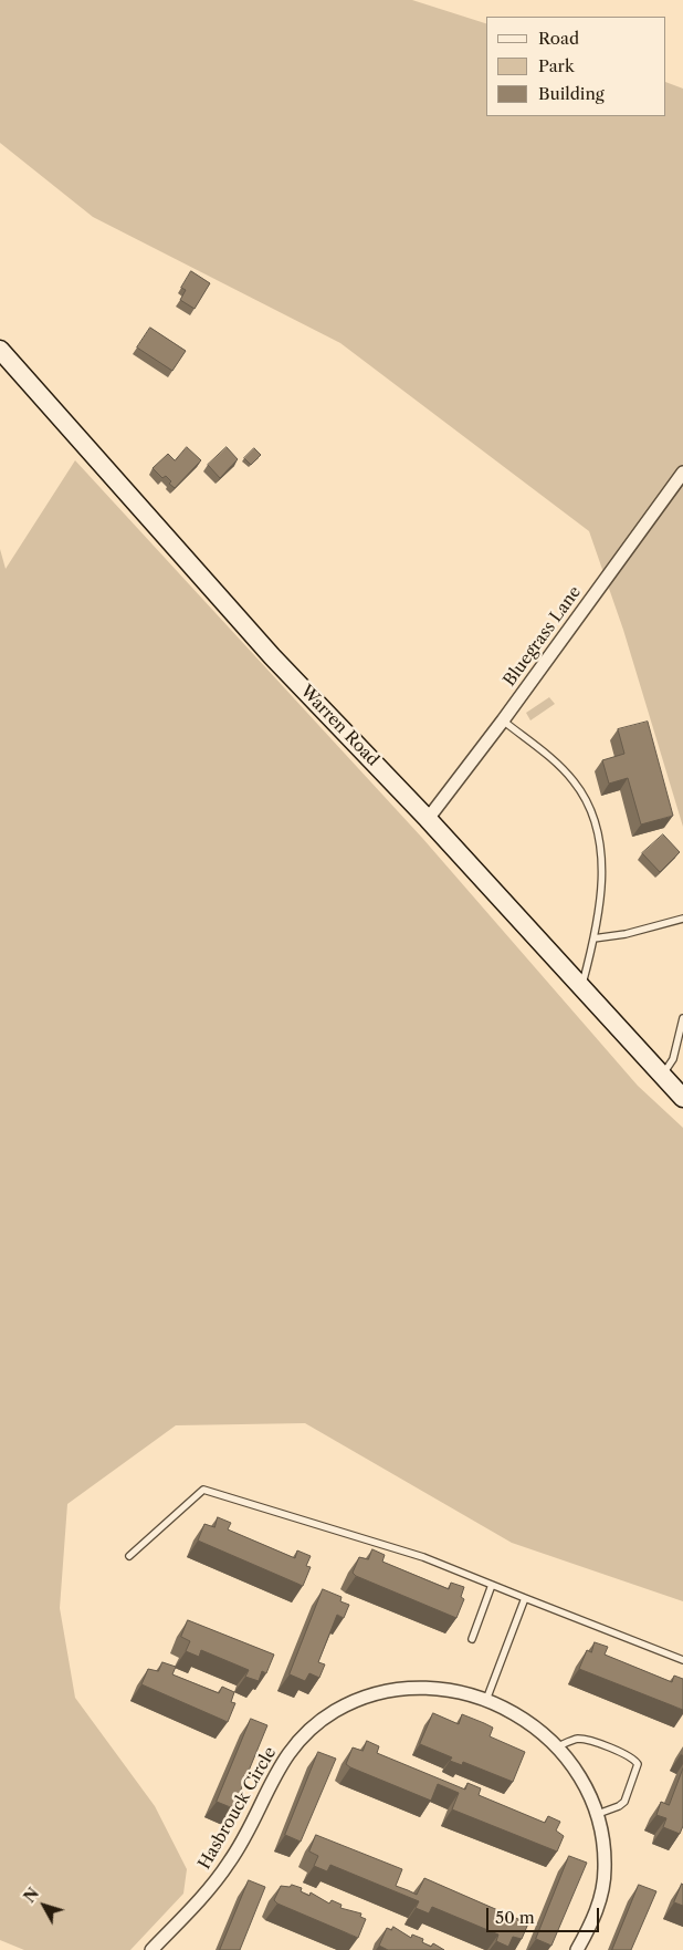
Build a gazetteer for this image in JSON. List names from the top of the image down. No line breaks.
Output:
{"streets":{"street":["Bluegrass Lane","Warren Road","Hasbrouck Circle"]},"crossings":[["Bluegrass Lane","Warren Road"]],"legend":["Road","Park","Building"],"scale_bar":"50 m","north":"top left"}
